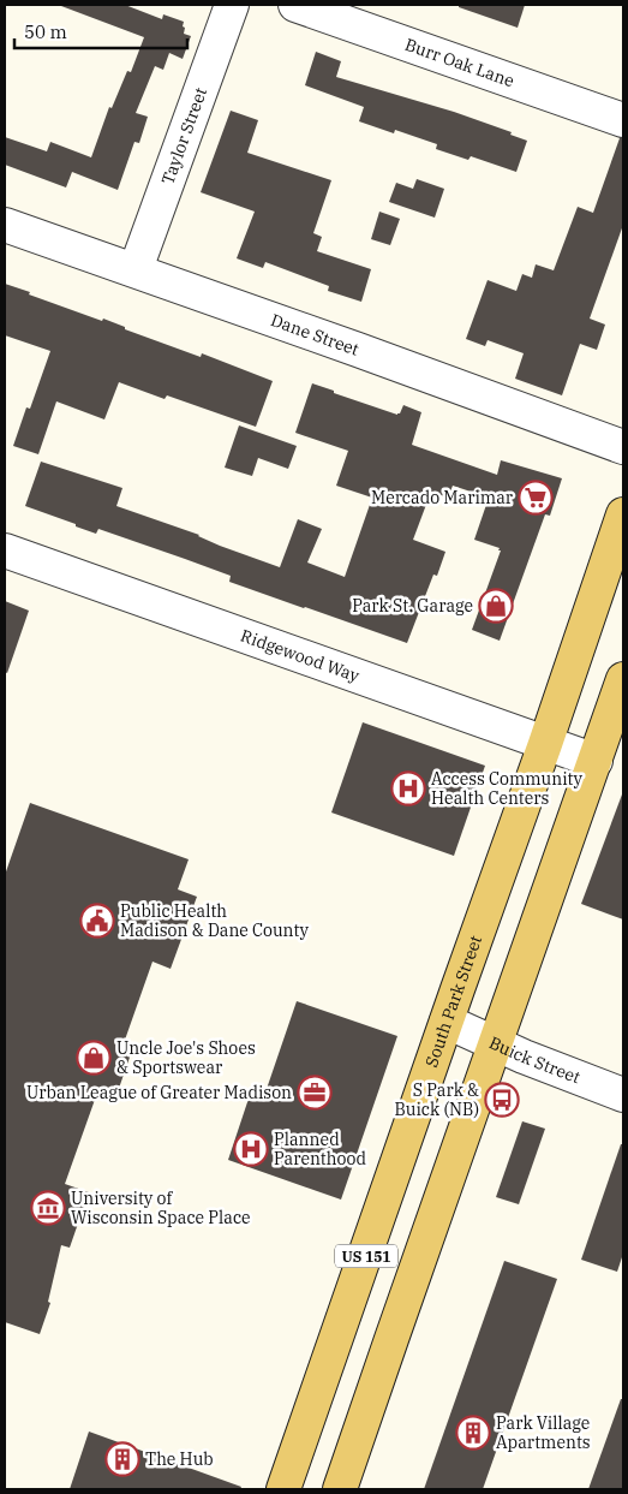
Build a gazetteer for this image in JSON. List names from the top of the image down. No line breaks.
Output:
{"streets":{"main road":["South Park Street","US 151"],"street":["Burr Oak Lane","Taylor Street","Dane Street","Ridgewood Way","Buick Street"]},"crossings":[["Taylor Street","Dane Street"],["Ridgewood Way","South Park Street"],["Ridgewood Way","US 151"],["South Park Street","Buick Street"],["Buick Street","US 151"]],"places":{"supermarket":["Mercado Marimar"],"shop":["Park St. Garage","Uncle Joe's Shoes & Sportswear"],"hospital":["Access Community Health Centers","Planned Parenthood"],"public building":["Public Health Madison & Dane County"],"office":["Urban League of Greater Madison"],"bus stop":["S Park & Buick (NB)"],"museum":["University of Wisconsin Space Place"],"building":["Park Village Apartments","The Hub"]},"scale_bar":"50 m"}
